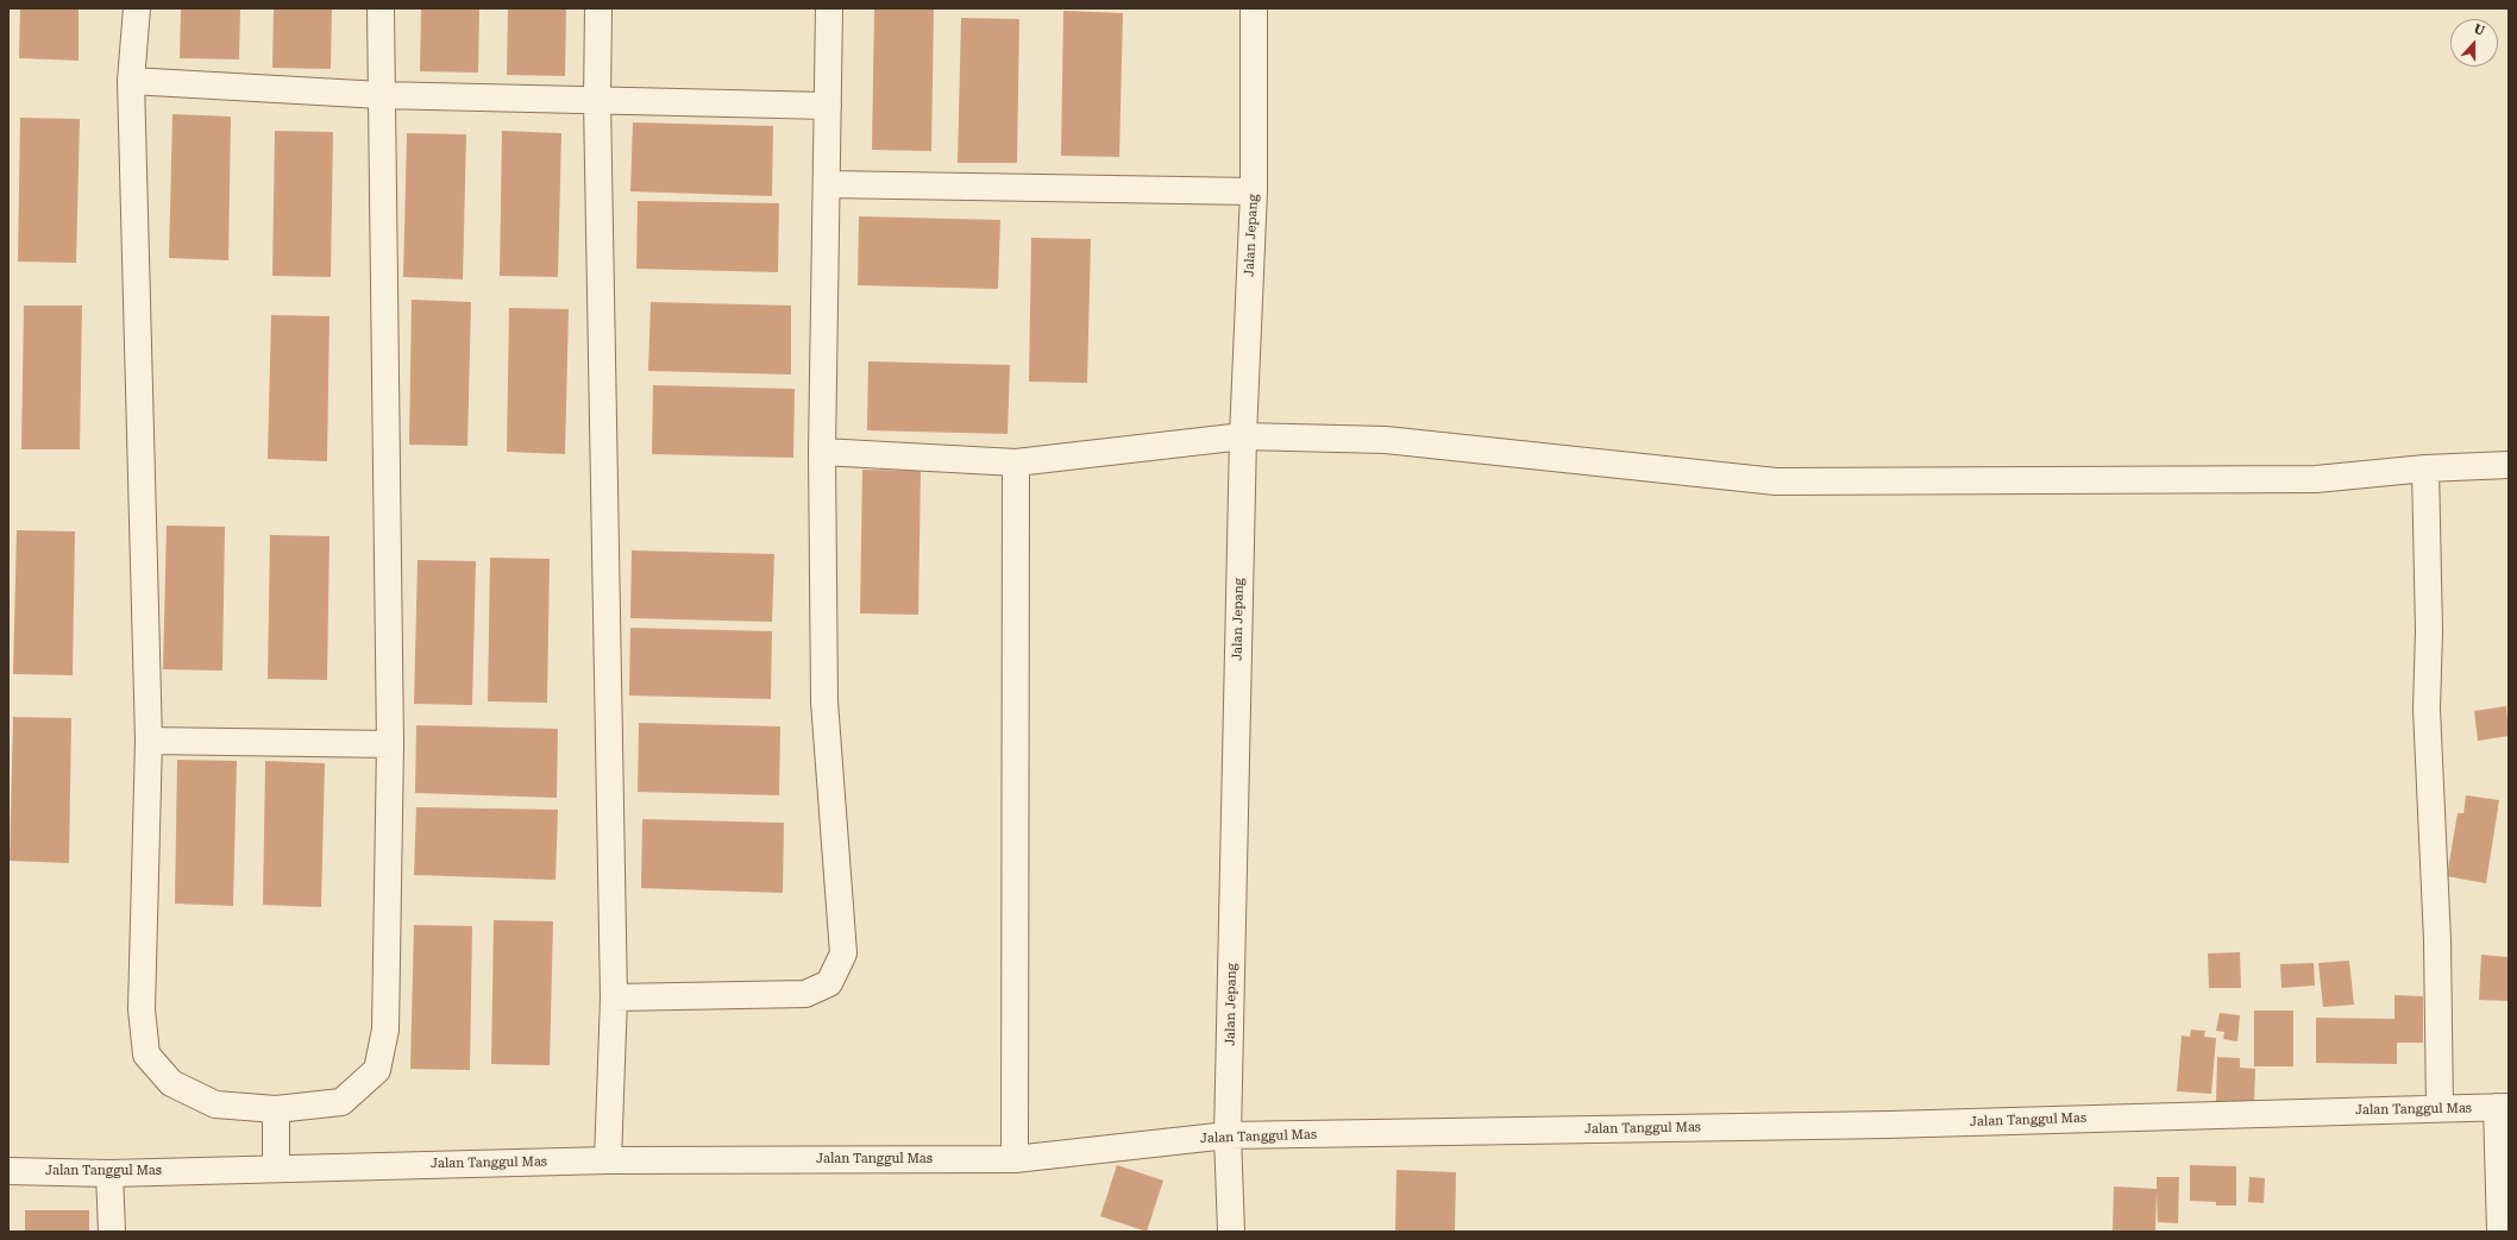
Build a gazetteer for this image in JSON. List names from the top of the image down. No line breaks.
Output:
{"streets":{"street":["Jalan Jepang","Jalan Tanggul Mas"]},"crossings":[["Jalan Jepang","Jalan Tanggul Mas"]],"north":"top"}
